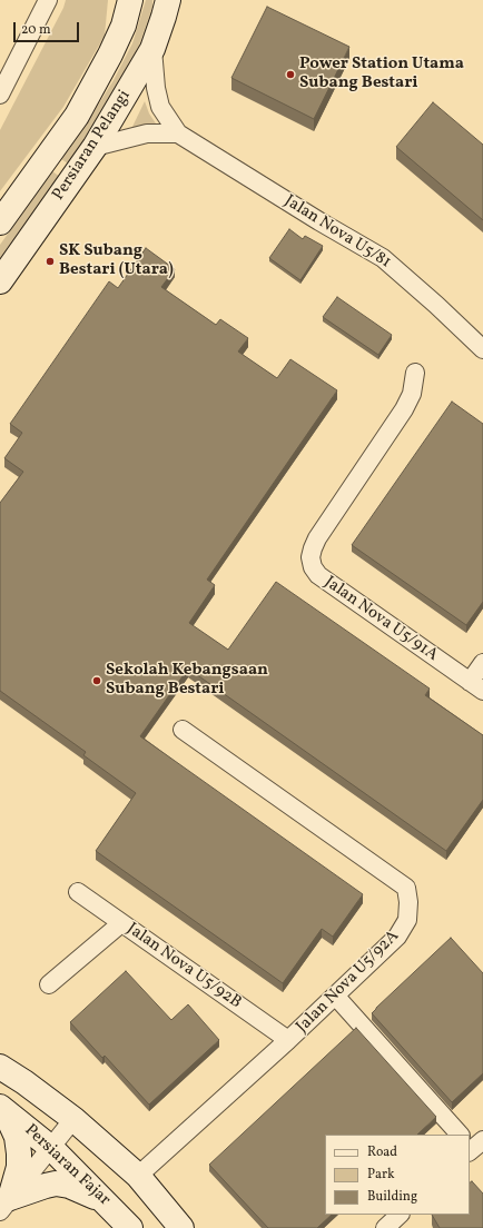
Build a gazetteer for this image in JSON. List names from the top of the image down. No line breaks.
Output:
{"streets":{"main road":["Persiaran Pelangi","Persiaran Fajar"],"street":["Jalan Nova U5/81","Jalan Nova U5/91A","Jalan Nova U5/92B","Jalan Nova U5/92A"]},"crossings":[["Jalan Nova U5/92B","Jalan Nova U5/92A"]],"places":["Power Station Utama Subang Bestari","SK Subang Bestari (Utara)","Sekolah Kebangsaan Subang Bestari"],"legend":["Road","Park","Building"],"scale_bar":"20 m"}
